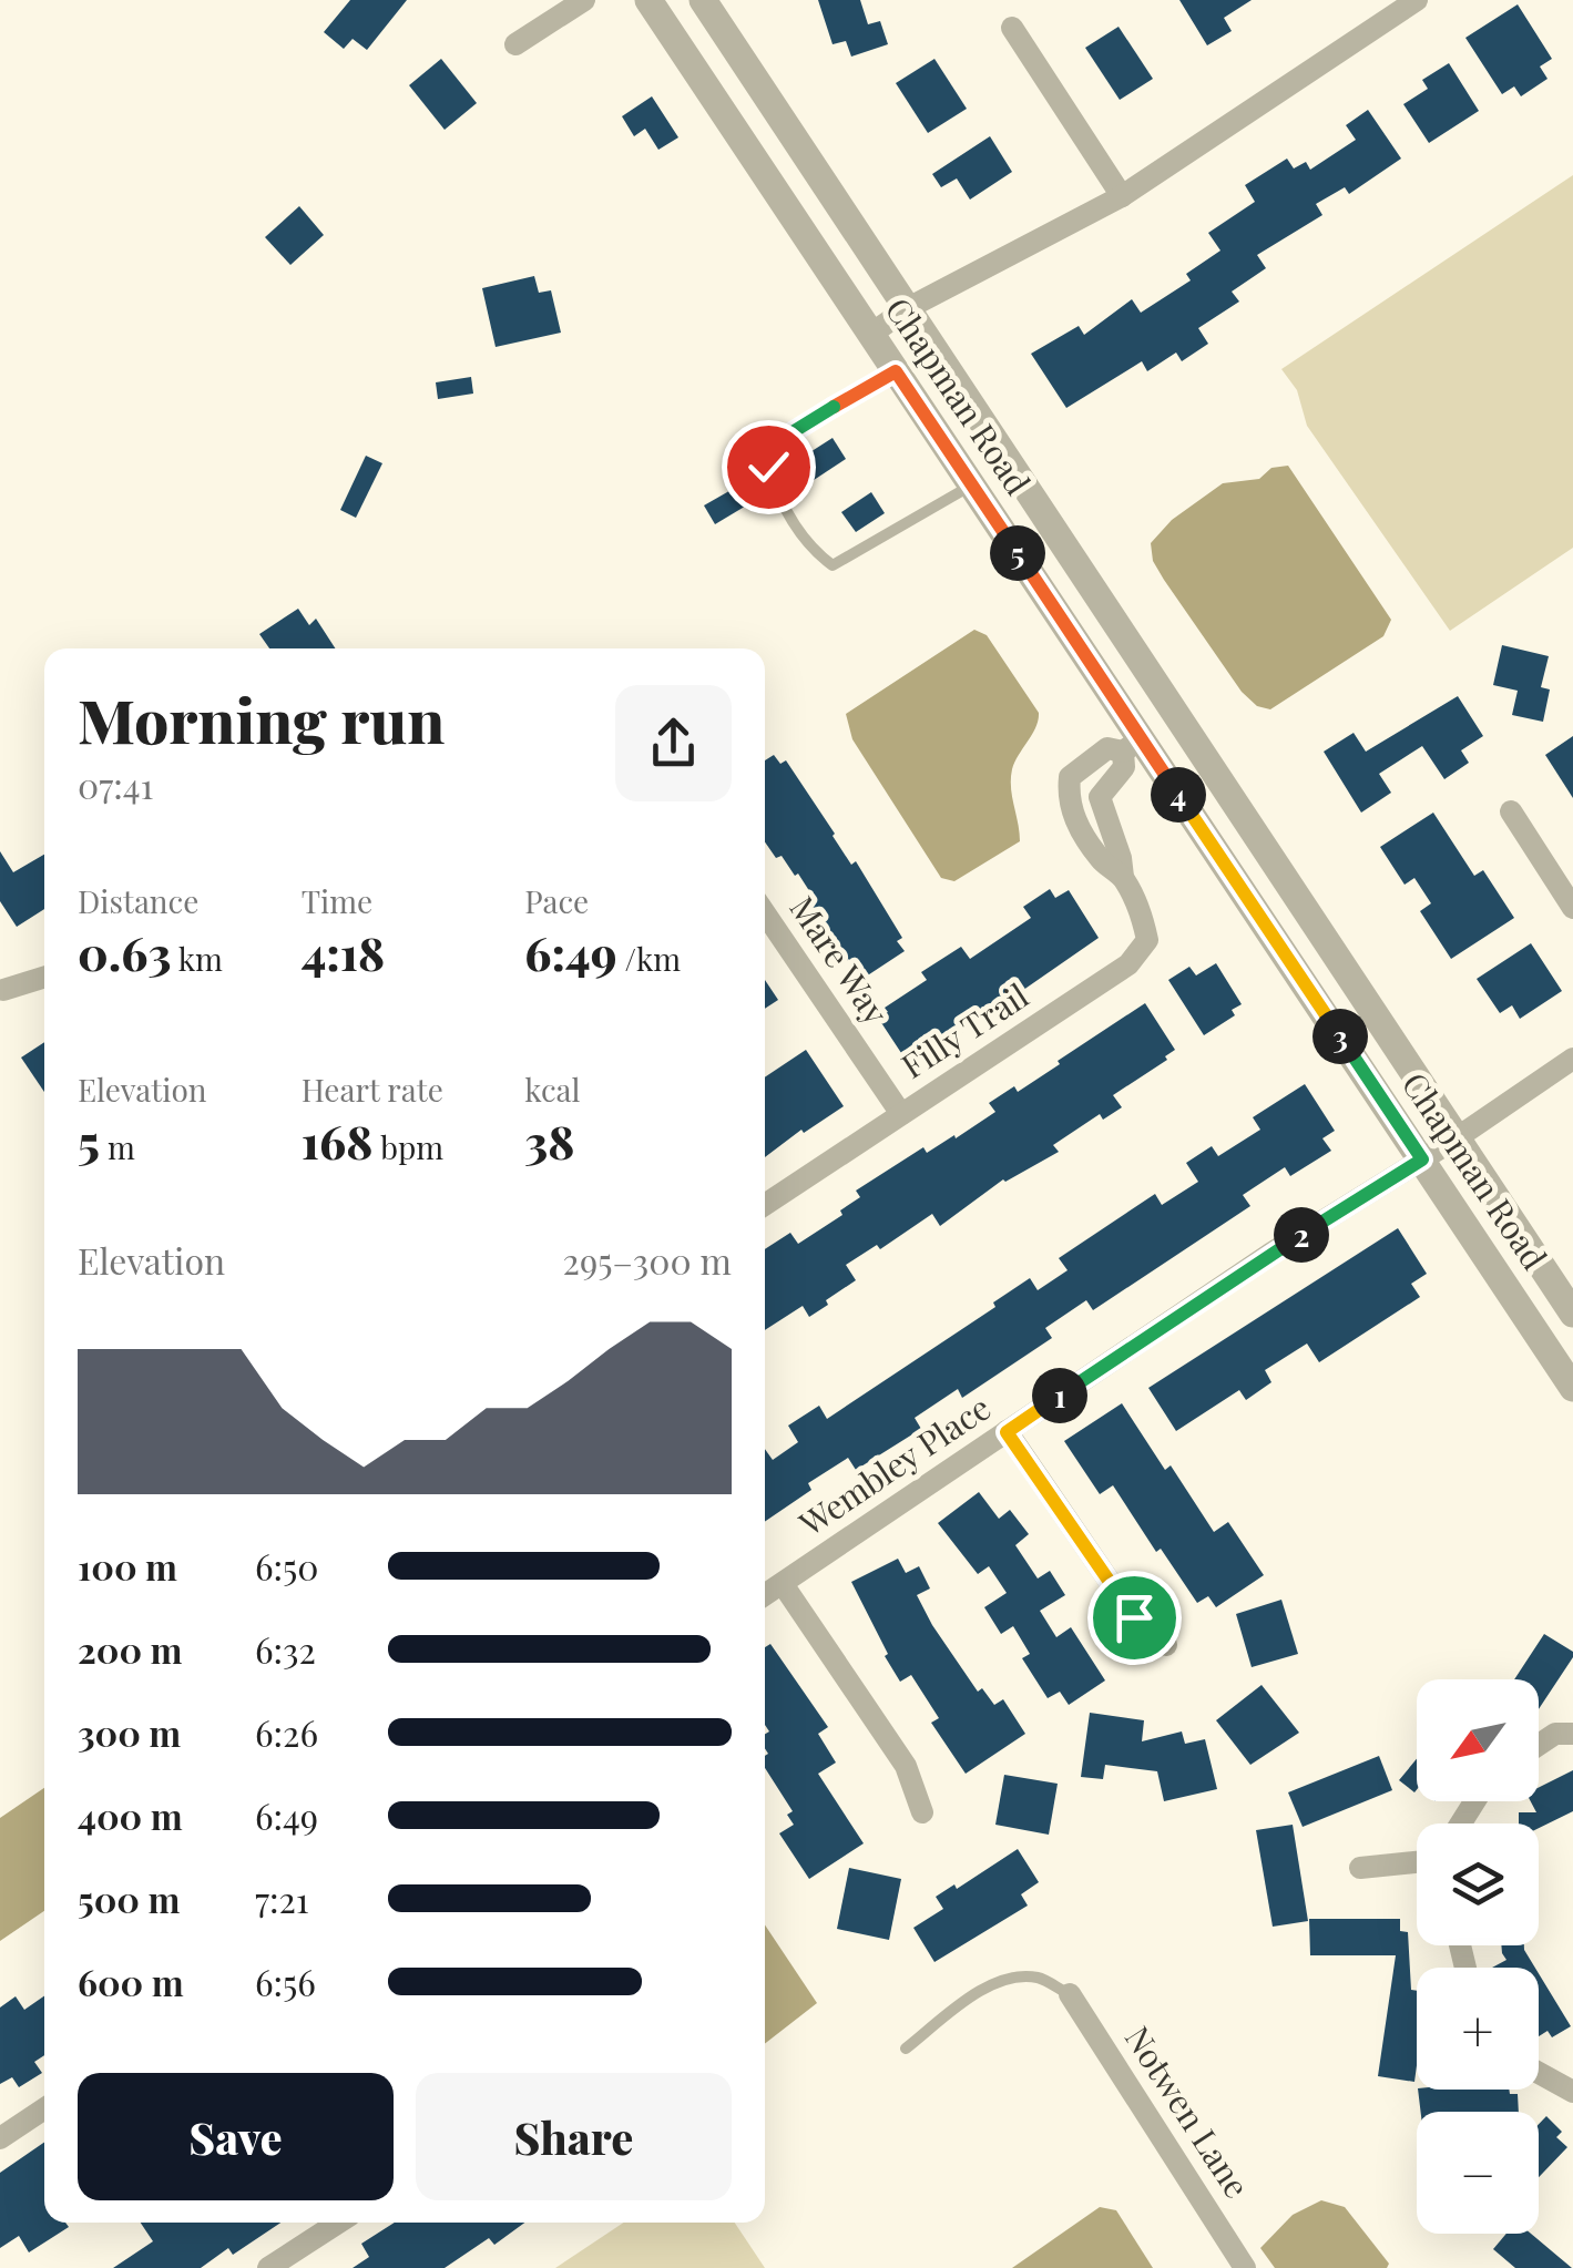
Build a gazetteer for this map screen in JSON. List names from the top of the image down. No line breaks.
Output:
{"streets":{"street":["Chapman Road","Mare Way","Filly Trail","Wembley Place","Notwen Lane"]},"crossings":[["Chapman Road","Wembley Place"],["Mare Way","Filly Trail"]],"north":"bottom left","page":{"pins":["5","4","3","2","1"],"heading":["Morning run","07:41"],"stats":[["Distance","0.63 km"],["Time","4:18"],["Pace","6:49 /km"],["Elevation","5 m"],["Heart rate","168 bpm"],["kcal","38"]],"chart":["Elevation","295–300 m"],"list":[{"name":"100 m","note":"6:50"},{"name":"200 m","note":"6:32"},{"name":"300 m","note":"6:26"},{"name":"400 m","note":"6:49"},{"name":"500 m","note":"7:21"},{"name":"600 m","note":"6:56"}],"map_buttons":["+","−"],"buttons":["Save","Share"]}}
